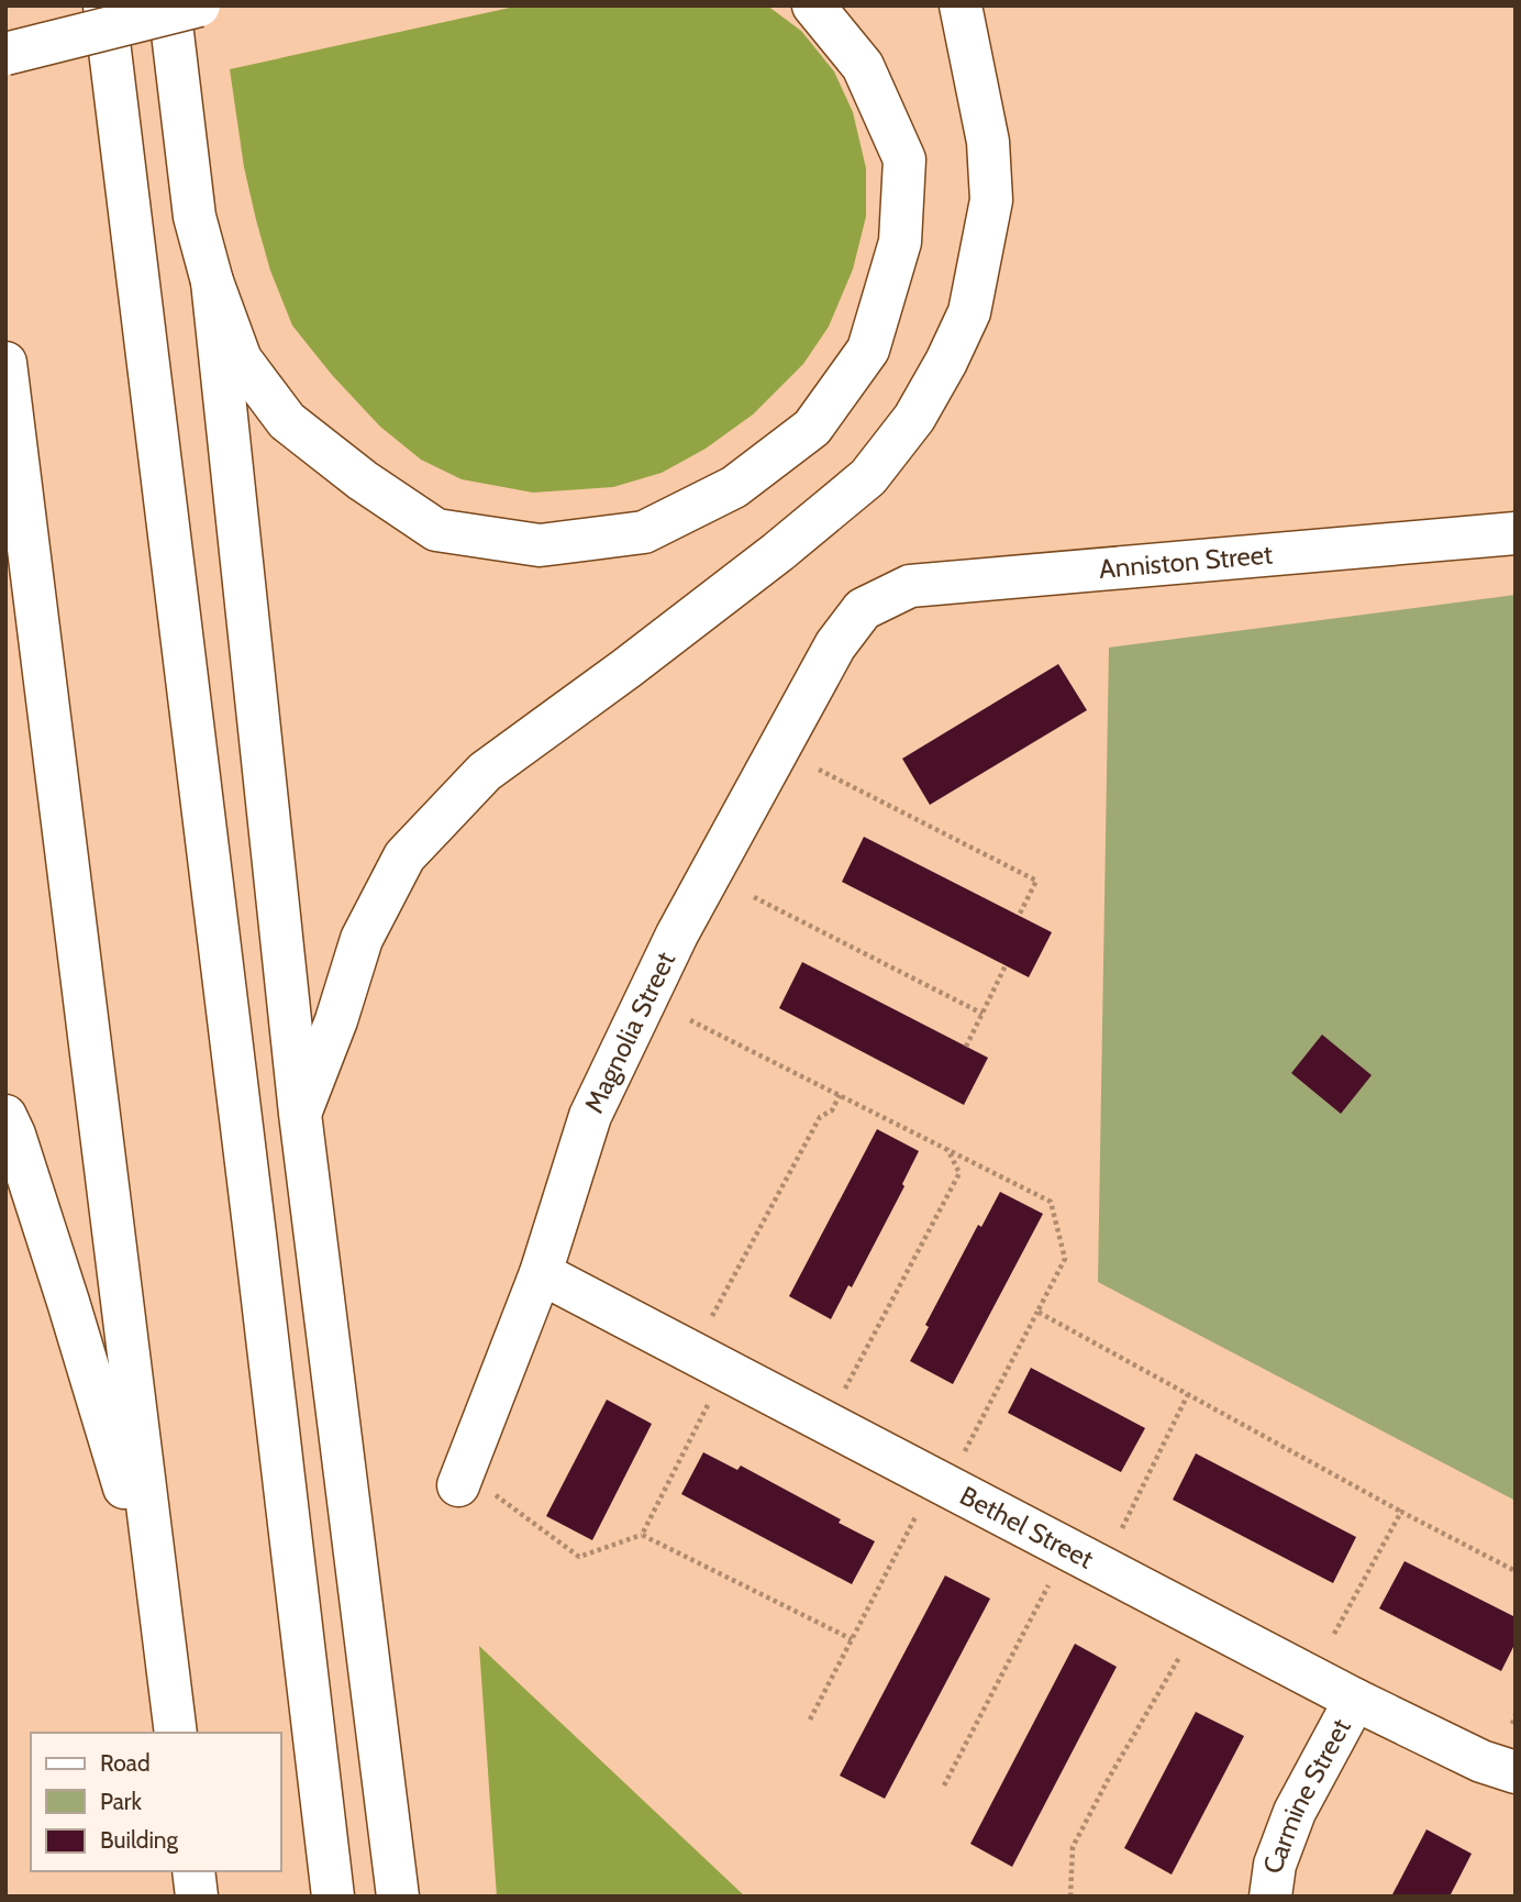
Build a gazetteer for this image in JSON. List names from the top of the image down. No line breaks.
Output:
{"streets":{"main road":["Anniston Street","Magnolia Street","Bethel Street","Carmine Street"]},"crossings":[["Anniston Street","Magnolia Street"],["Magnolia Street","Bethel Street"],["Bethel Street","Carmine Street"]],"legend":["Road","Park","Building"]}
